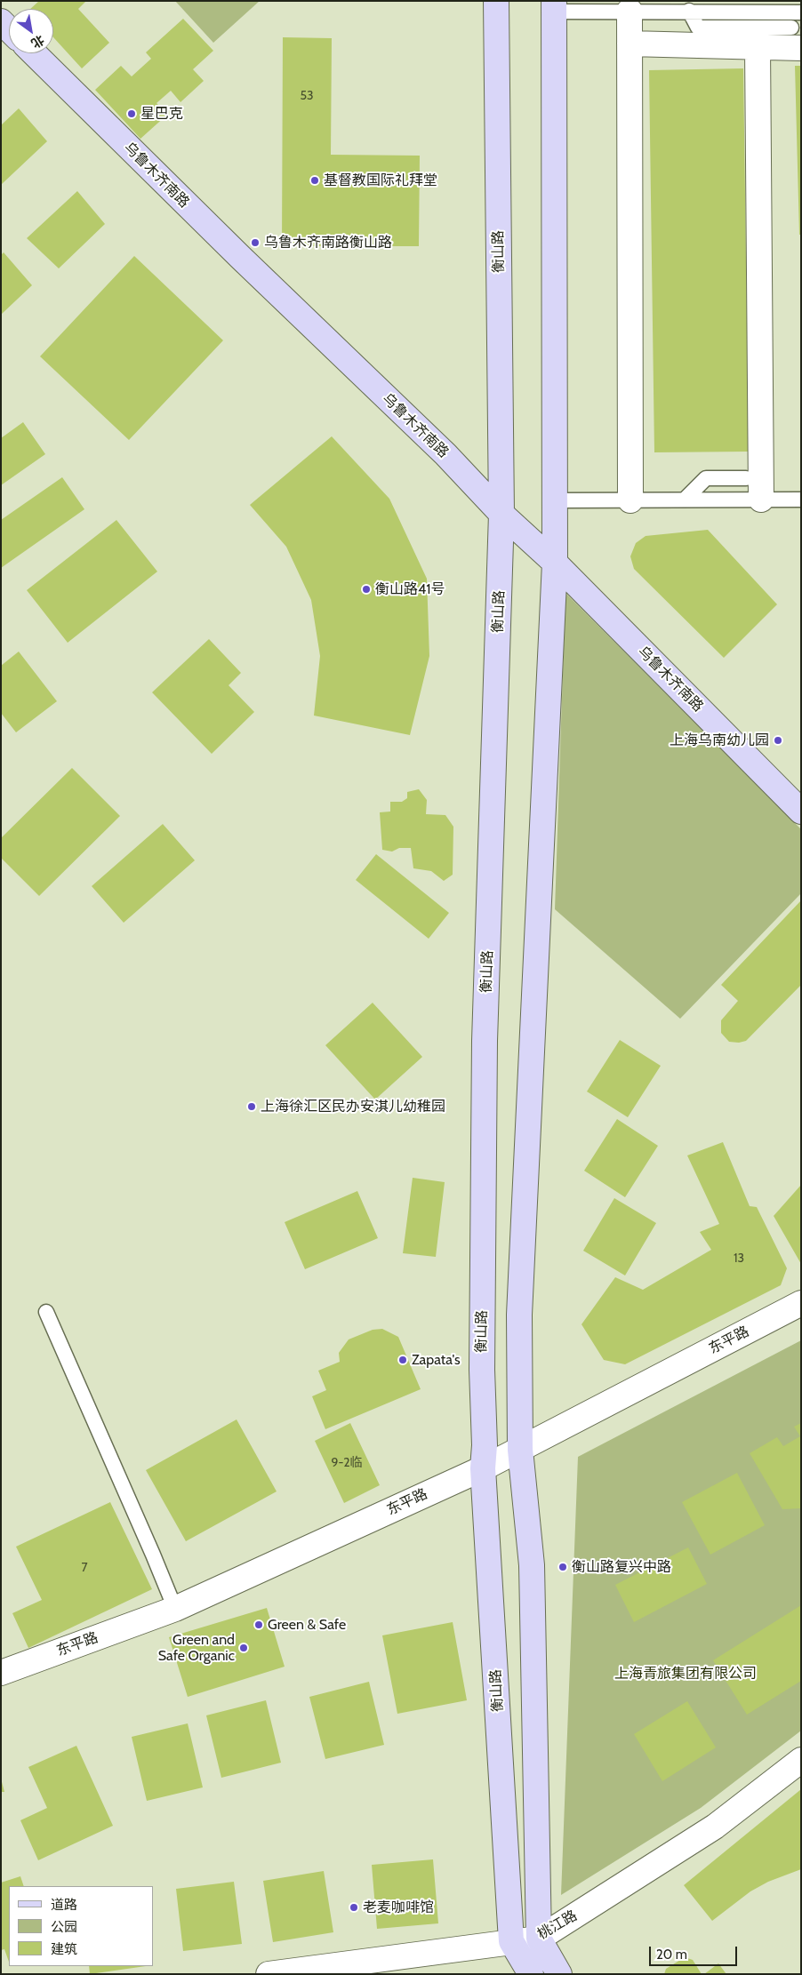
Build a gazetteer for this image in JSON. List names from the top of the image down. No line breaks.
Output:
{"streets":{"main road":["乌鲁木齐南路","衡山路"],"street":["东平路","桃江路"]},"crossings":[["乌鲁木齐南路","衡山路"],["衡山路","东平路"],["衡山路","桃江路"]],"parks":["上海青旅集团有限公司"],"places":["星巴克","基督教国际礼拜堂","乌鲁木齐南路衡山路","衡山路41号","上海乌南幼儿园","上海徐汇区民办安淇儿幼稚园","Zapata's","衡山路复兴中路","Green & Safe","Green and Safe Organic","老麦咖啡馆"],"house_numbers":["53","13","9-2临","7"],"legend":["道路","公园","建筑"],"scale_bar":"20 m","north":"bottom right"}
